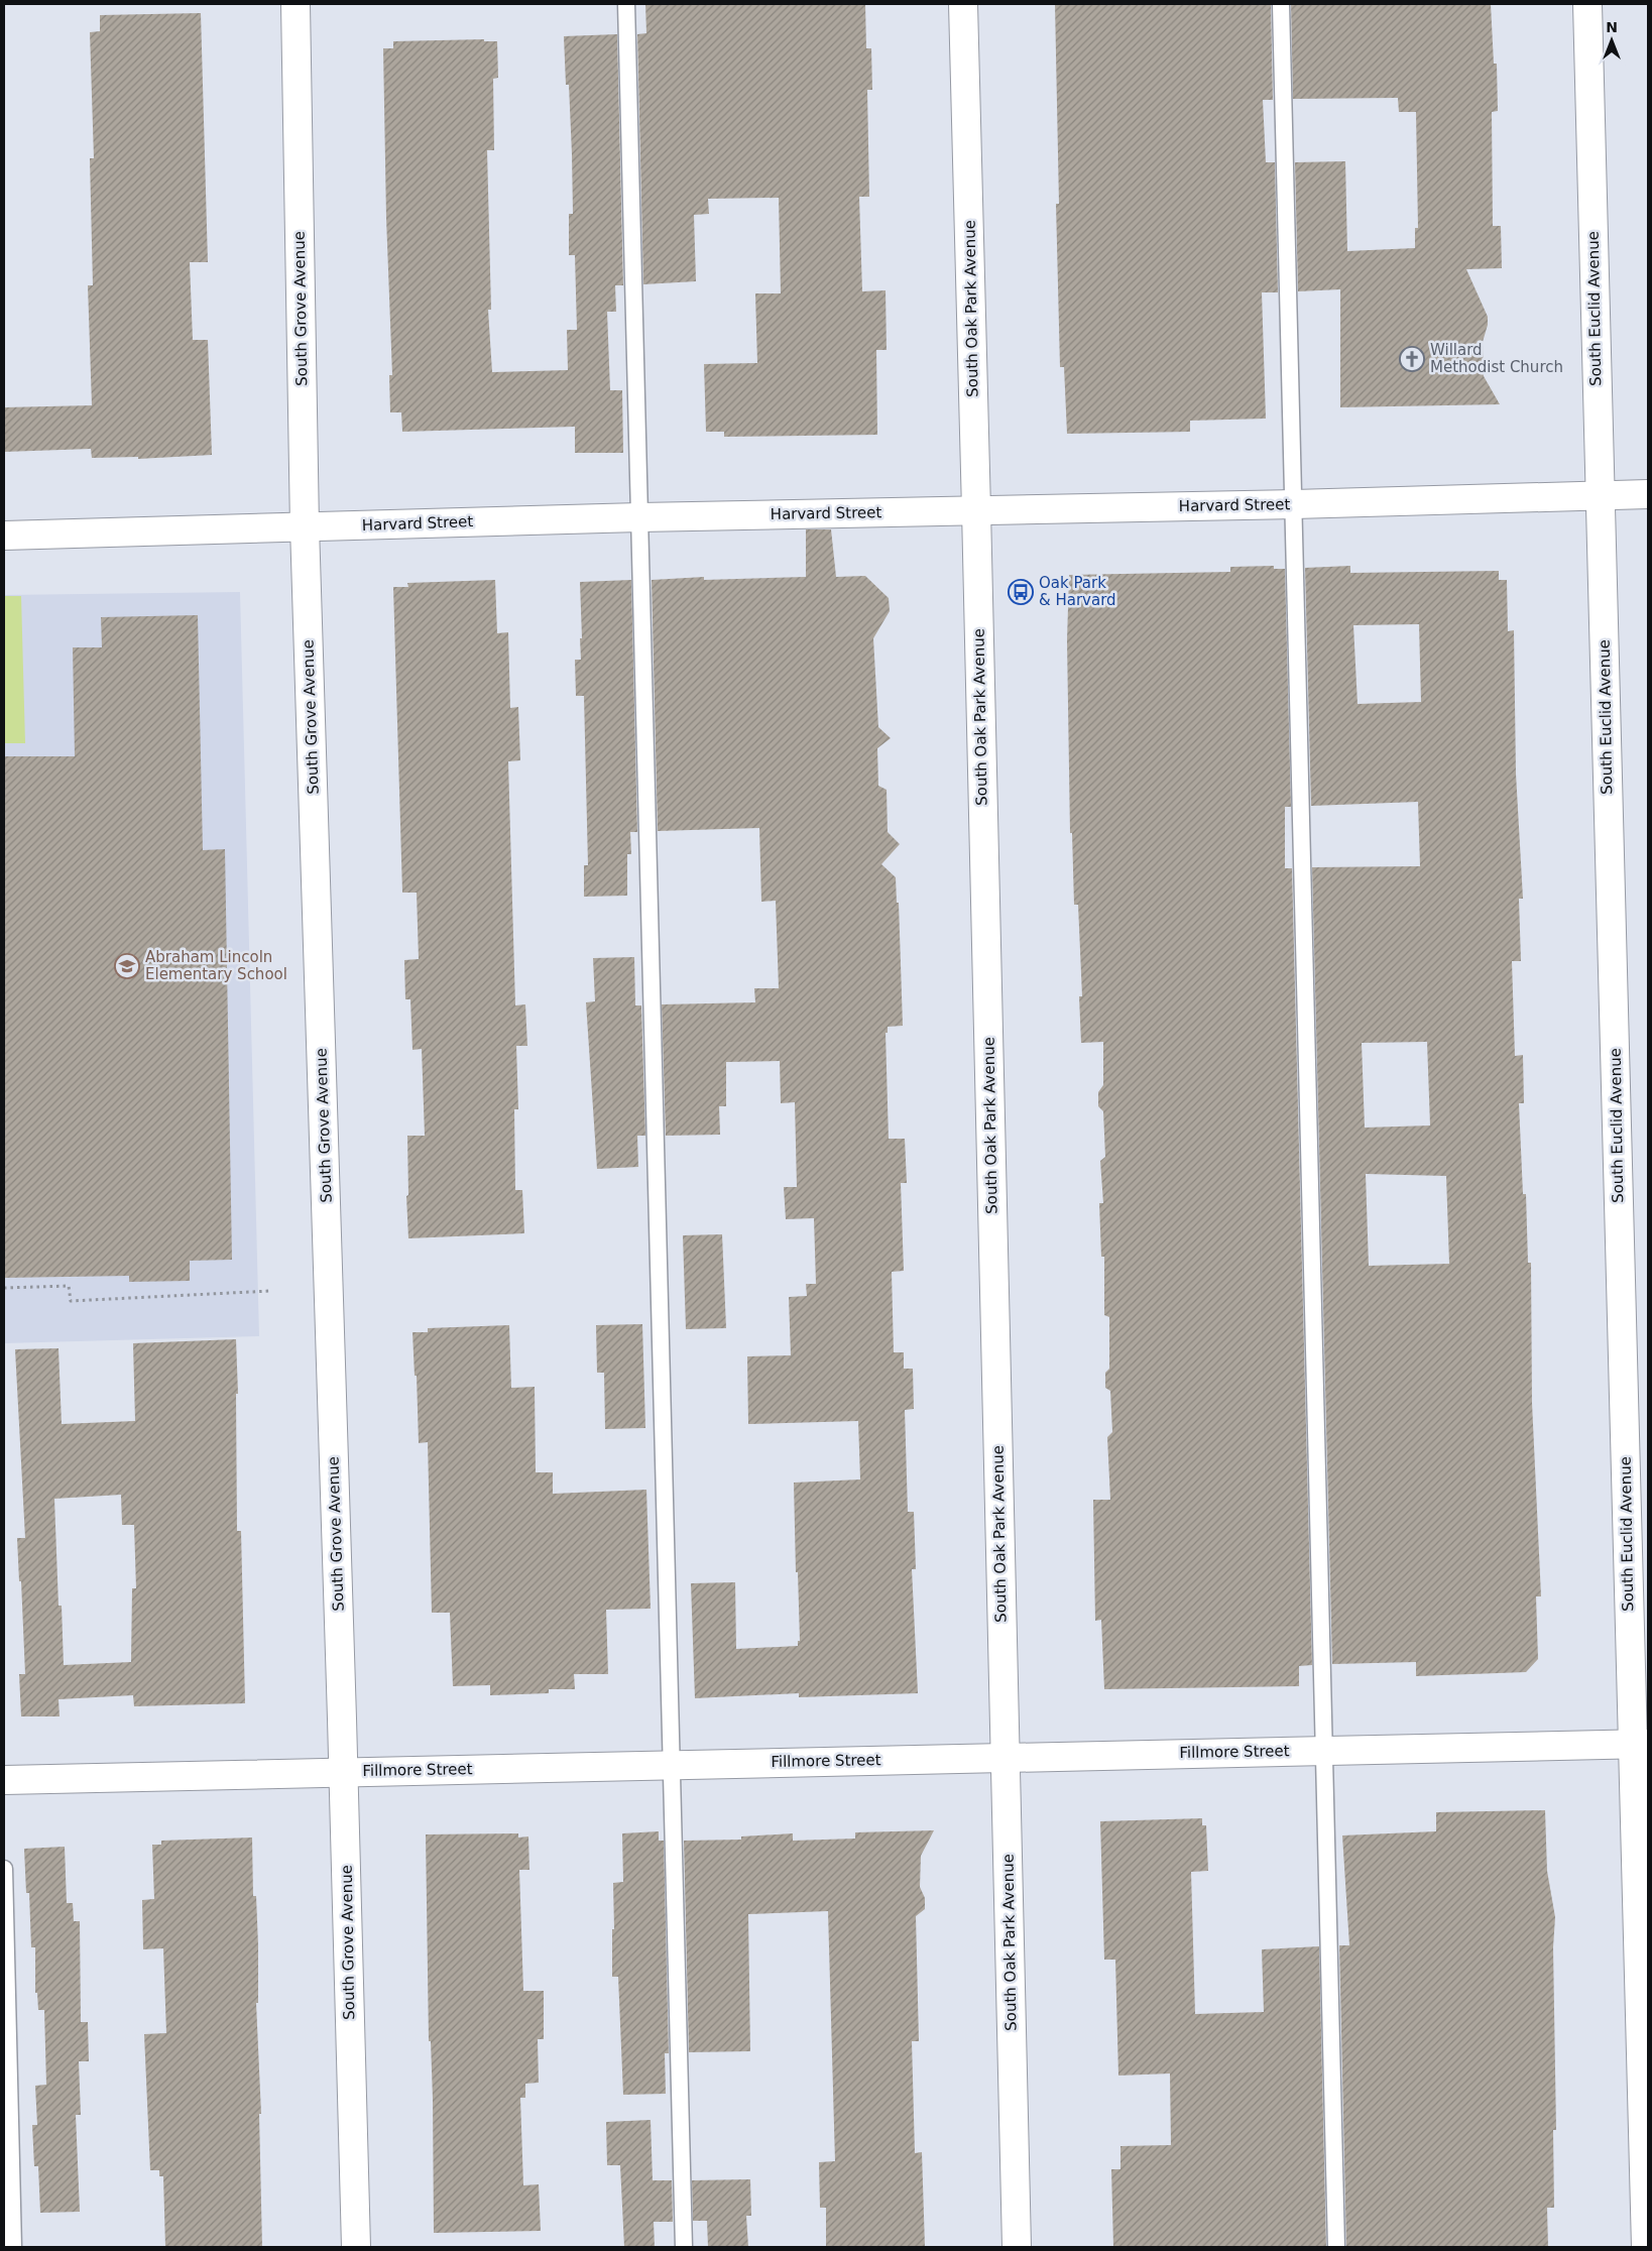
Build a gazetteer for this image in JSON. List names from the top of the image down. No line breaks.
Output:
{"streets":{"street":["South Grove Avenue","South Oak Park Avenue","South Euclid Avenue","Harvard Street","Fillmore Street"]},"crossings":[["South Grove Avenue","Harvard Street"],["South Grove Avenue","Fillmore Street"],["South Oak Park Avenue","Harvard Street"],["South Oak Park Avenue","Fillmore Street"],["South Euclid Avenue","Harvard Street"],["South Euclid Avenue","Fillmore Street"]],"places":{"church":["Willard Methodist Church"],"bus stop":["Oak Park & Harvard"],"school or university":["Abraham Lincoln Elementary School"]},"north":"top"}
